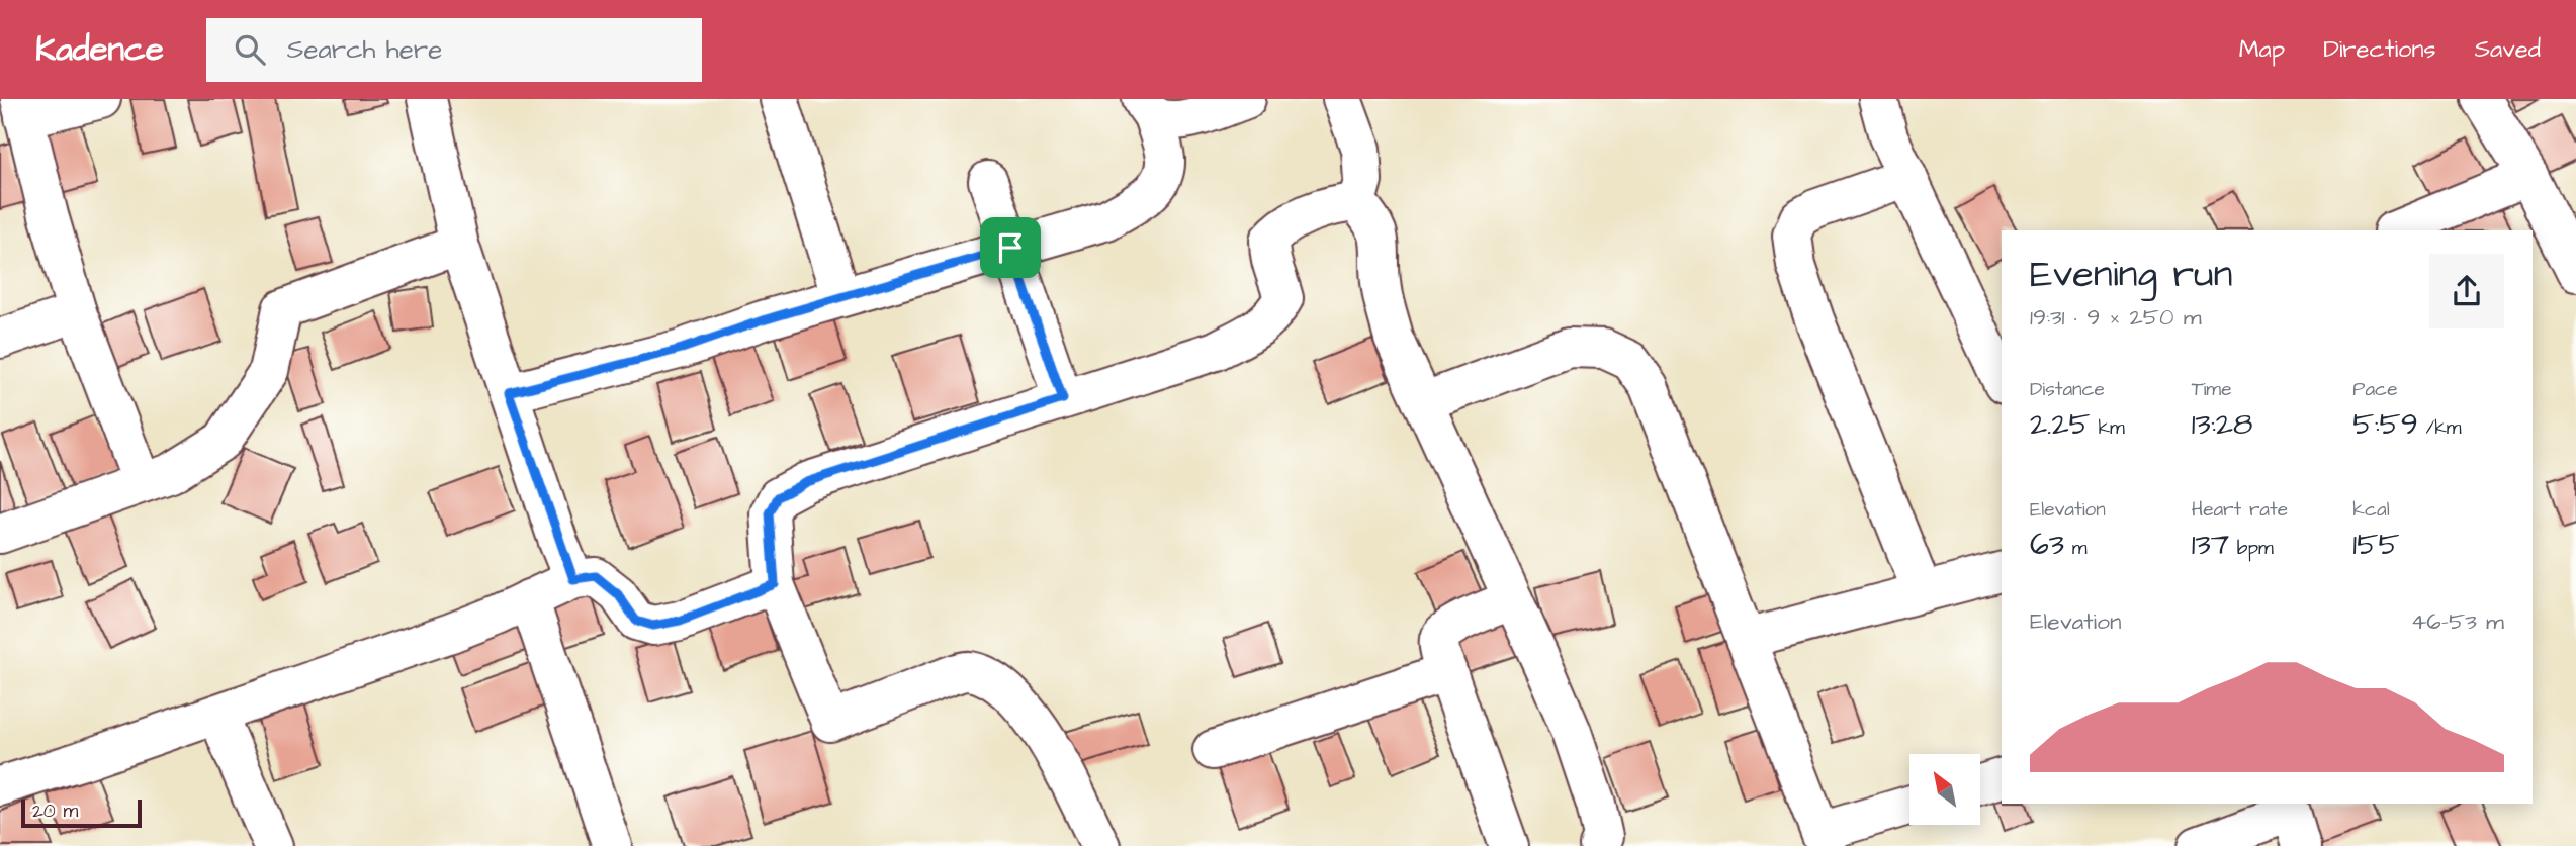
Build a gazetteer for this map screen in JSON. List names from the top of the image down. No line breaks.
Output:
{"scale_bar":"20 m","north":"top left","page":{"header":"Kadence","search":"Search here","nav":["Map","Directions","Saved"],"heading":["Evening run","19:31 · 9 × 250 m"],"stats":[["Distance","2.25 km"],["Time","13:28"],["Pace","5:59 /km"],["Elevation","63 m"],["Heart rate","137 bpm"],["kcal","155"]],"chart":["Elevation","46–53 m"],"scale":"20 m"}}
